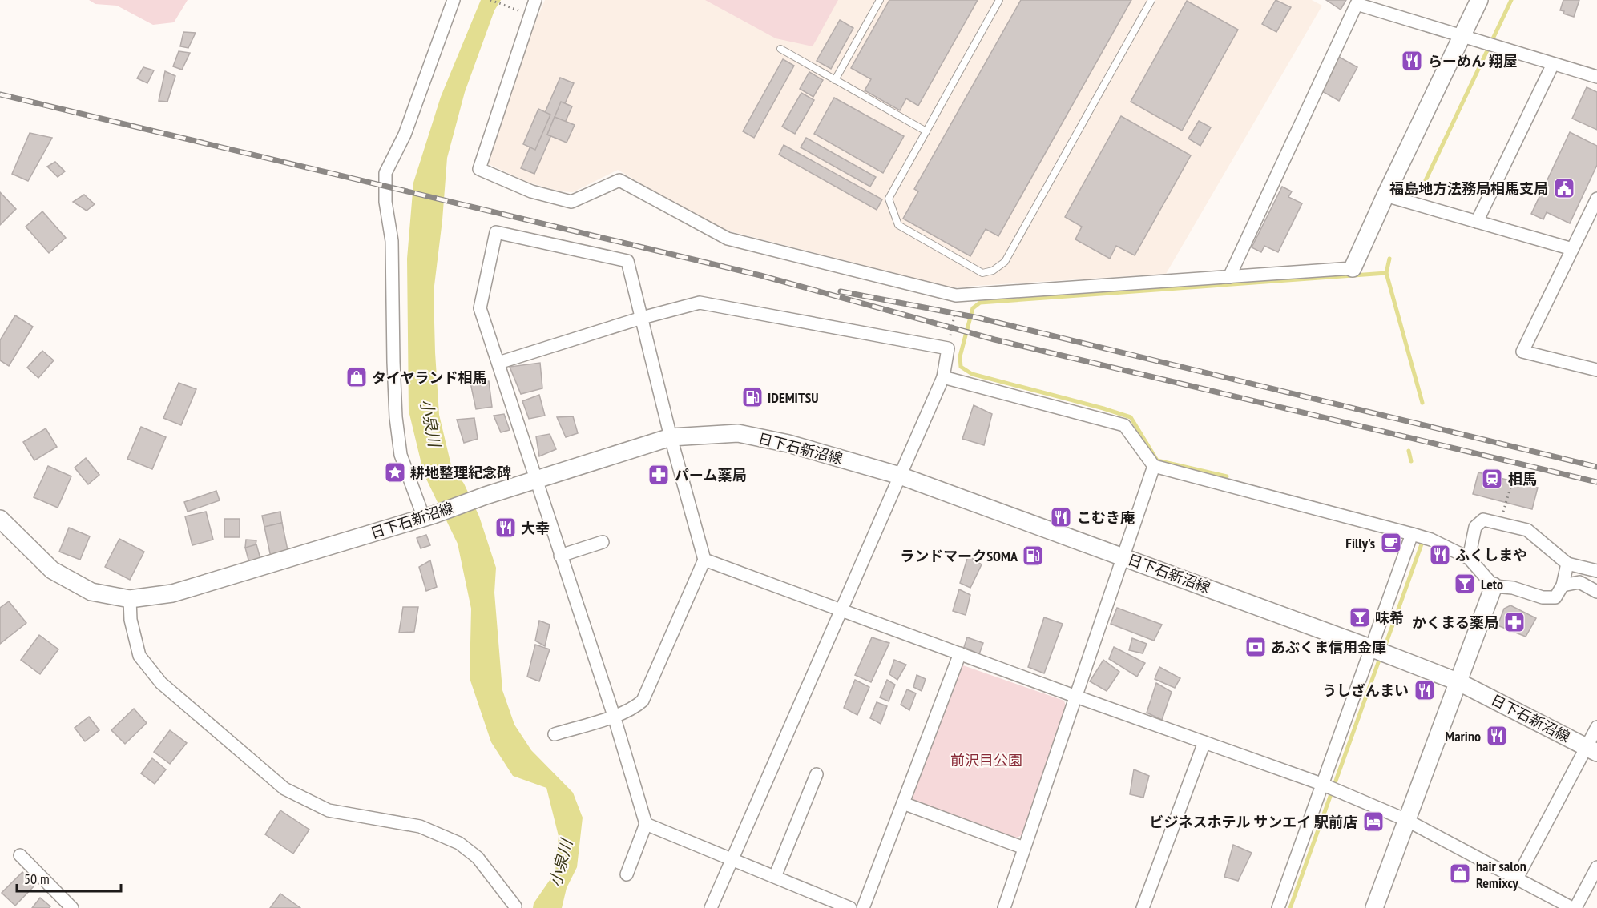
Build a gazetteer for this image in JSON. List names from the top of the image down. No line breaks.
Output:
{"streets":{"main road":["日下石新沼線"]},"water":["小泉川"],"parks":["前沢目公園"],"places":{"restaurant":["らーめん 翔屋","こむき庵","大幸","ふくしまや","うしざんまい","Marino"],"public building":["福島地方法務局相馬支局"],"shop":["タイヤランド相馬","hair salon Remixcy"],"fuel station":["IDEMITSU","ランドマークSOMA"],"place":["耕地整理紀念碑"],"pharmacy":["パーム薬局","かくまる薬局"],"station":["相馬"],"cafe":["Filly's"],"bar":["Leto","味希"],"bank":["あぶくま信用金庫"],"hotel":["ビジネスホテル サンエイ 駅前店"]},"scale_bar":"50 m"}
